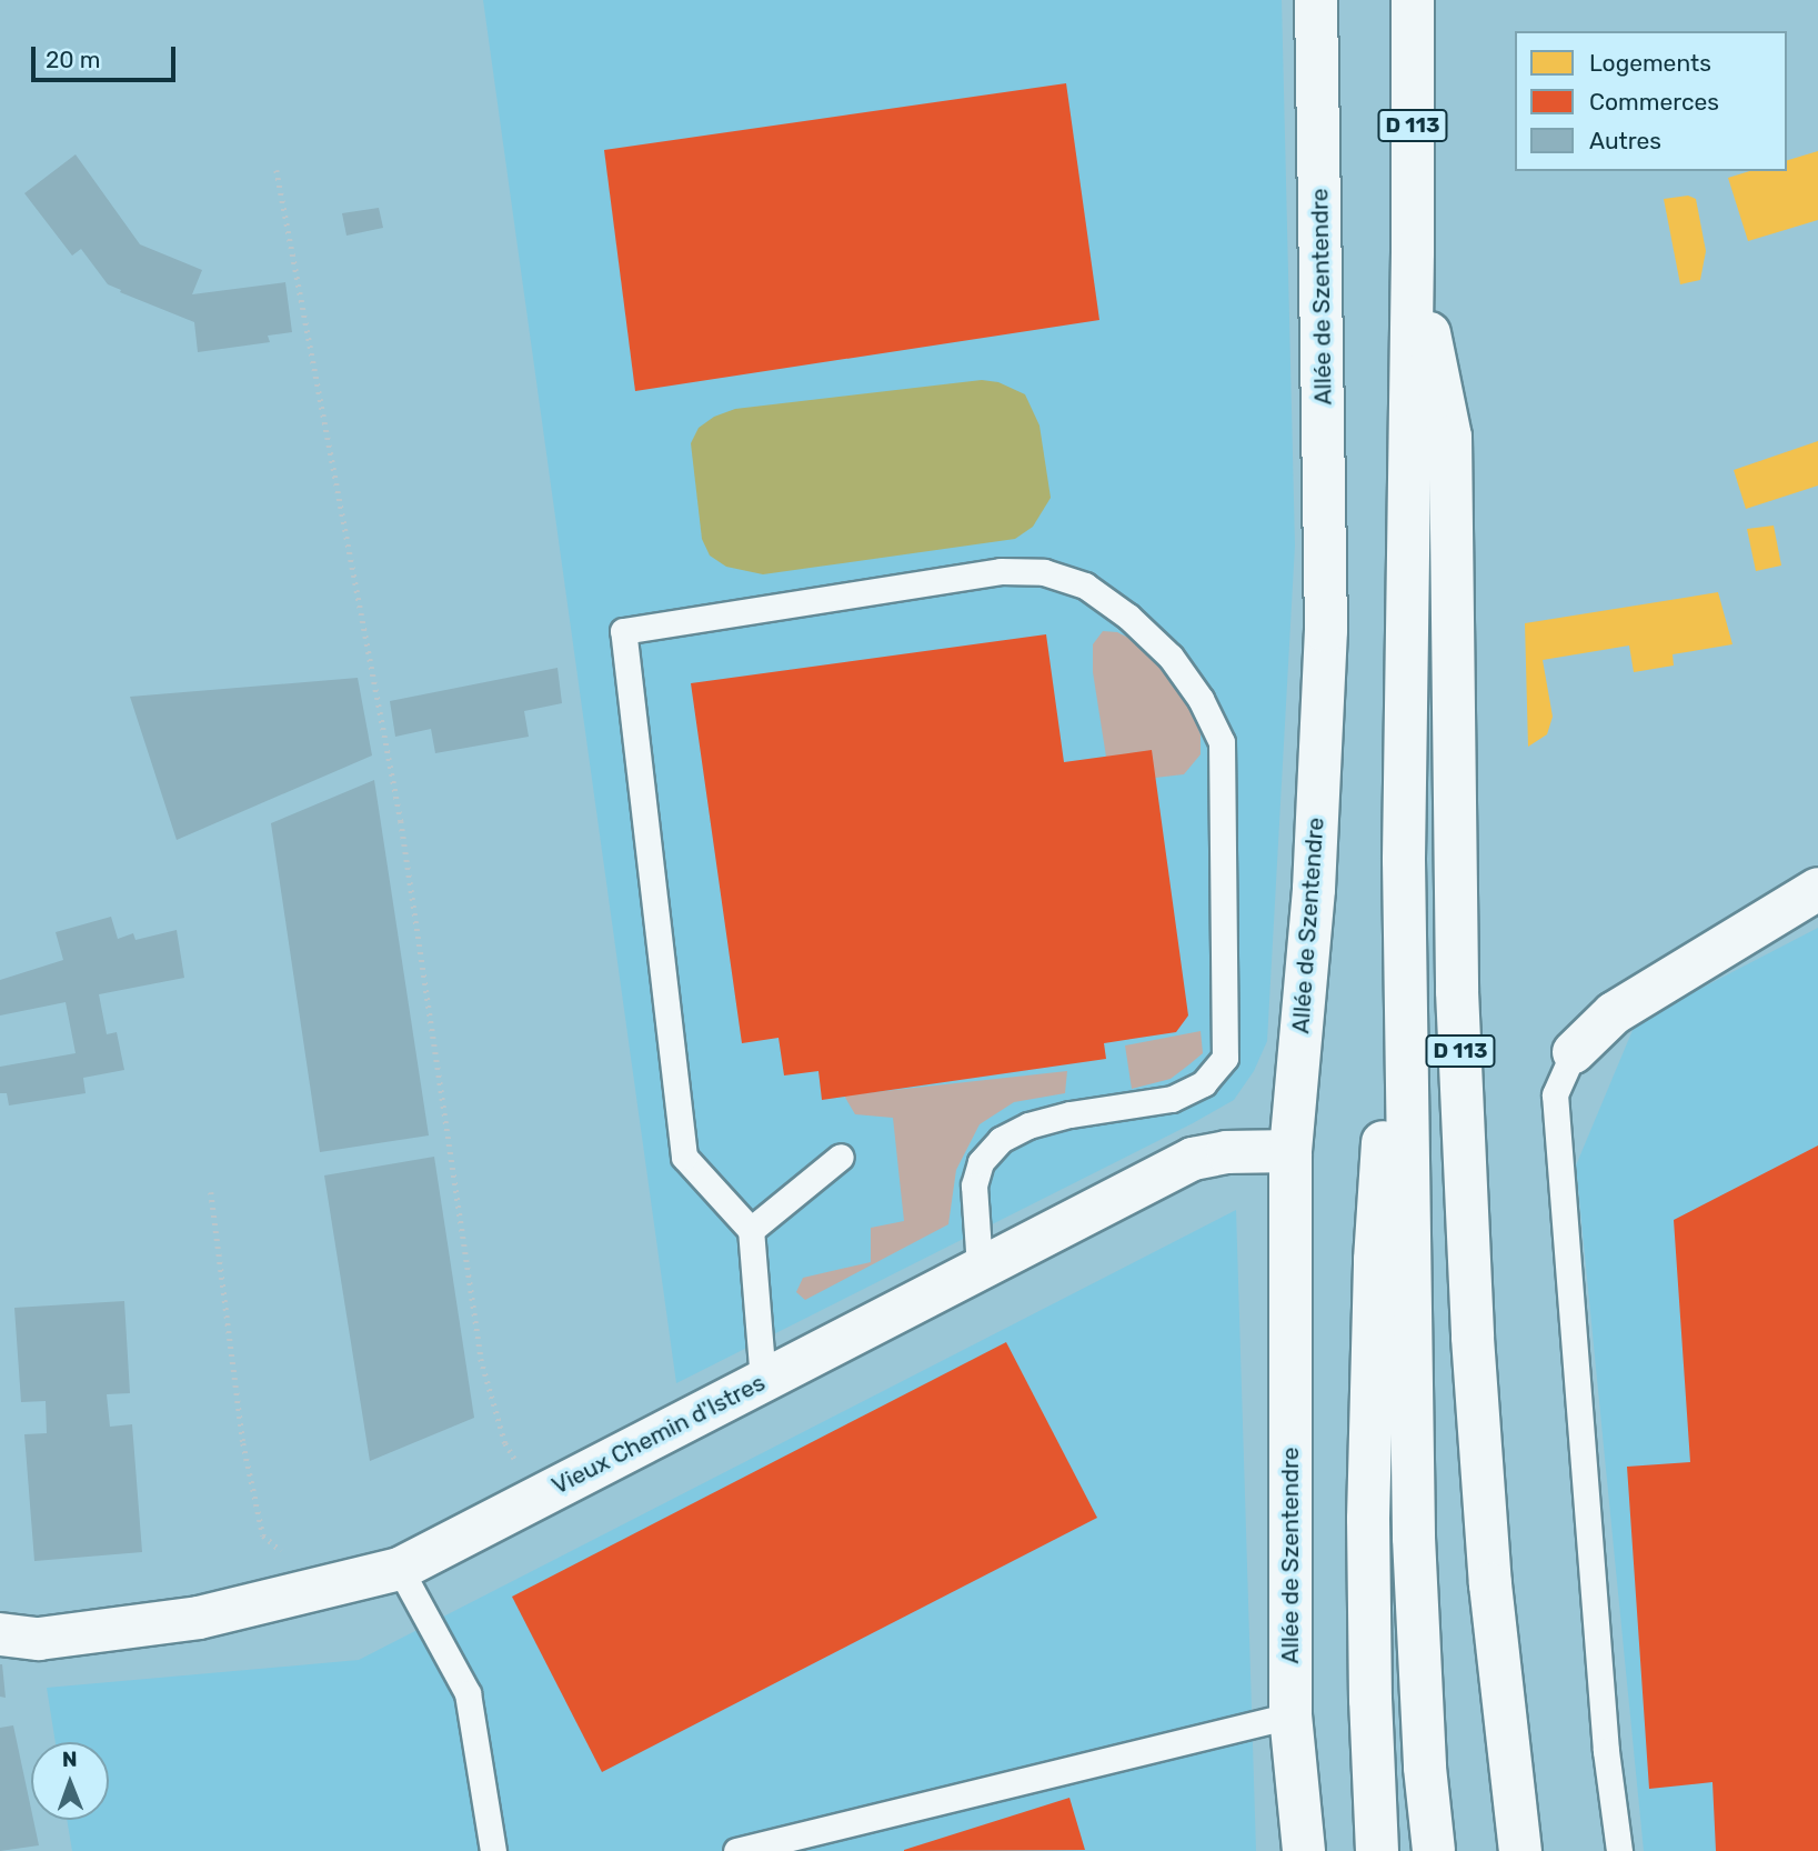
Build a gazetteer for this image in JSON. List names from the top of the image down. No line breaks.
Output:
{"streets":{"main road":["D 113","Allée de Szentendre","Vieux Chemin d'Istres"]},"crossings":[["Allée de Szentendre","Vieux Chemin d'Istres"]],"legend":["Logements","Commerces","Autres"],"scale_bar":"20 m","north":"top"}
